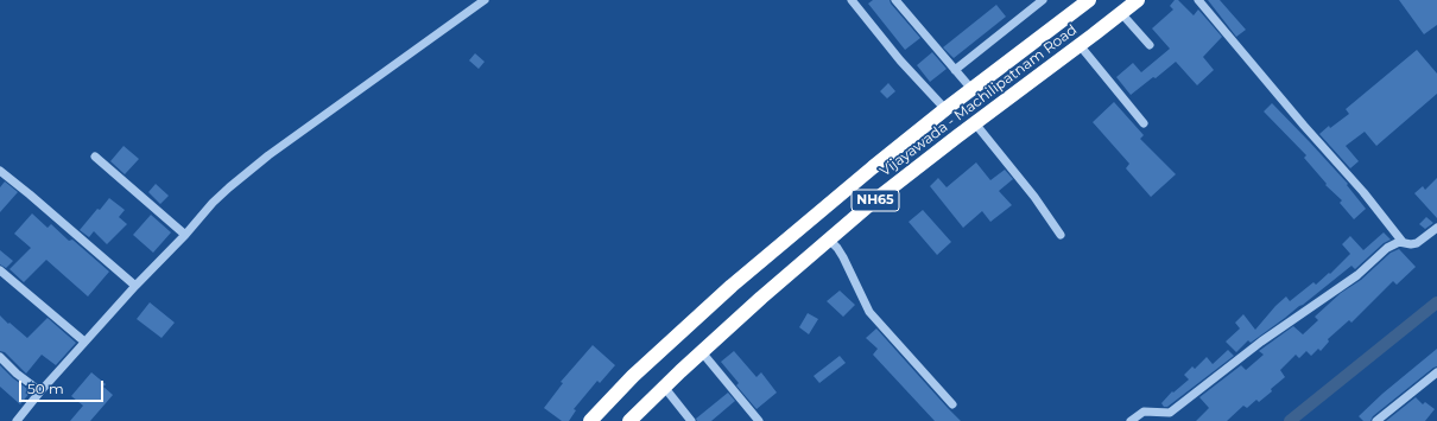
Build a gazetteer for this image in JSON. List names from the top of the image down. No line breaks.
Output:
{"streets":{"highway":["Vijayawada - Machilipatnam Road","NH65"]},"scale_bar":"50 m"}
